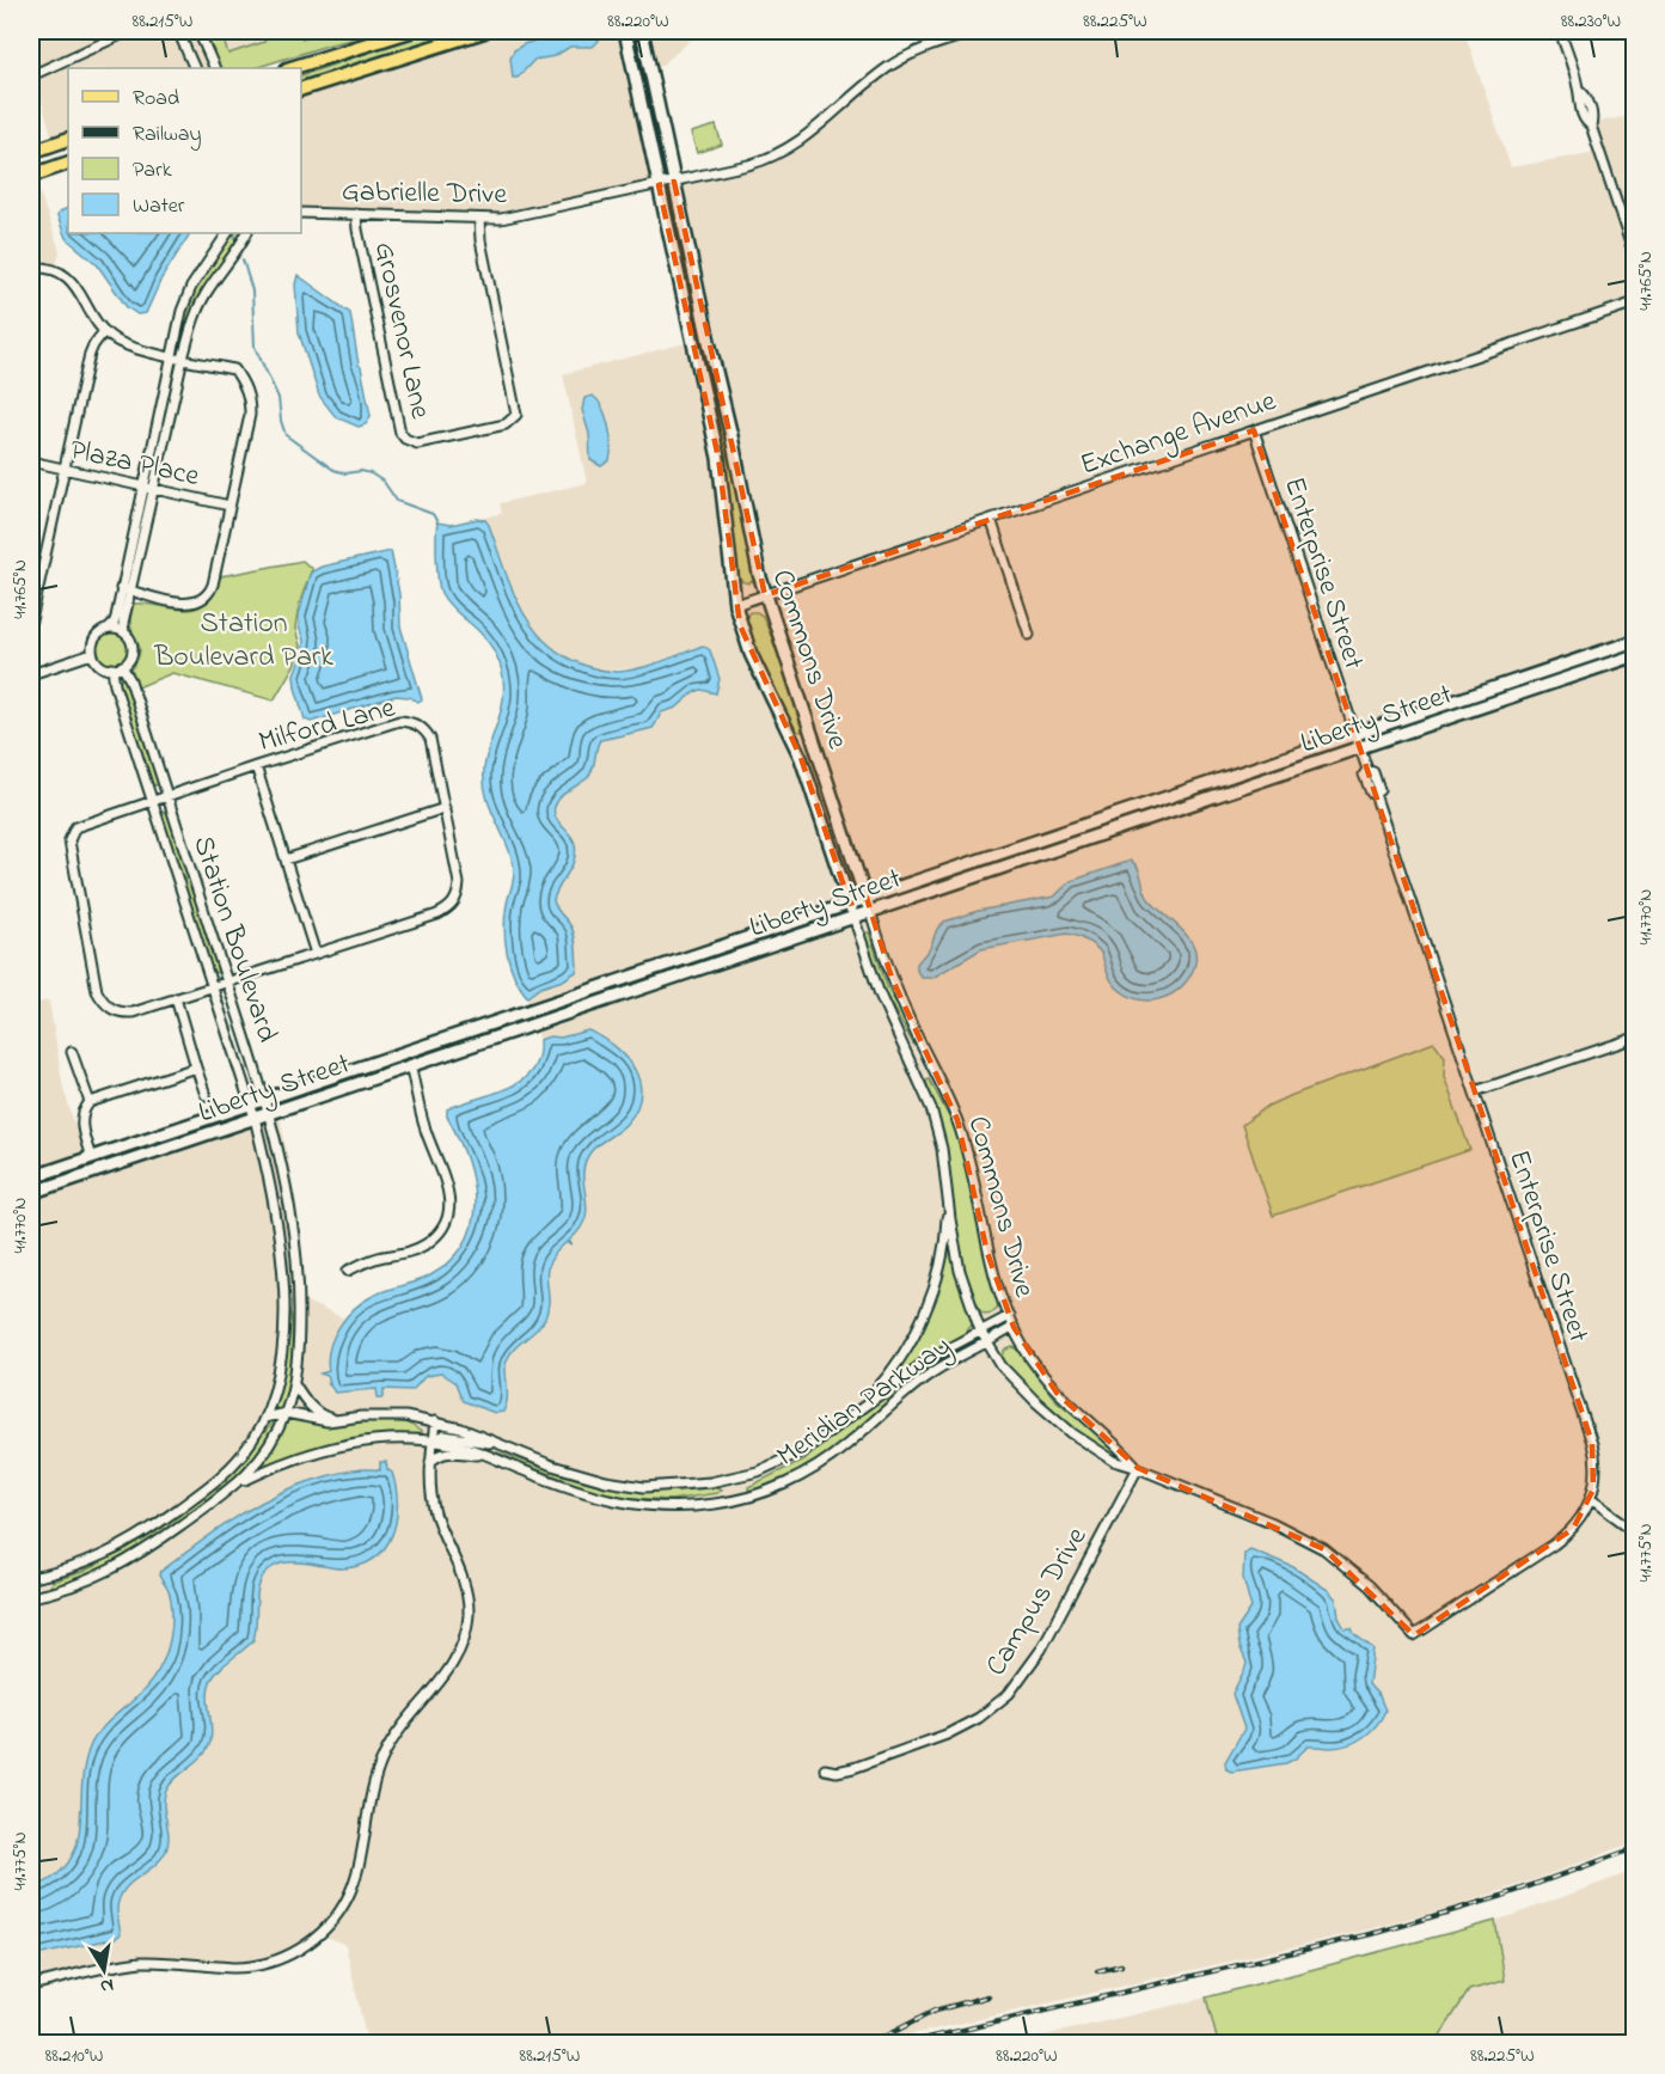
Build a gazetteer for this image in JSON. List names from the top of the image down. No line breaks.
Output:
{"streets":{"street":["Gabrielle Drive","Grosvenor Lane","Exchange Avenue","Plaza Place","Enterprise Street","Commons Drive","Liberty Street","Milford Lane","Station Boulevard","Meridian Parkway","Campus Drive"]},"crossings":[["Gabrielle Drive","Grosvenor Lane"],["Gabrielle Drive","Commons Drive"],["Exchange Avenue","Enterprise Street"],["Exchange Avenue","Commons Drive"],["Enterprise Street","Commons Drive"],["Enterprise Street","Liberty Street"],["Enterprise Street","Campus Drive"],["Commons Drive","Liberty Street"],["Commons Drive","Meridian Parkway"],["Commons Drive","Campus Drive"],["Liberty Street","Station Boulevard"],["Milford Lane","Station Boulevard"],["Station Boulevard","Meridian Parkway"]],"parks":["Station Boulevard Park"],"legend":["Road","Railway","Park","Water"],"north":"bottom","coordinates":["88.215°W","88.220°W","88.225°W","88.230°W","41.765°N","41.770°N","41.775°N","88.210°W"]}
